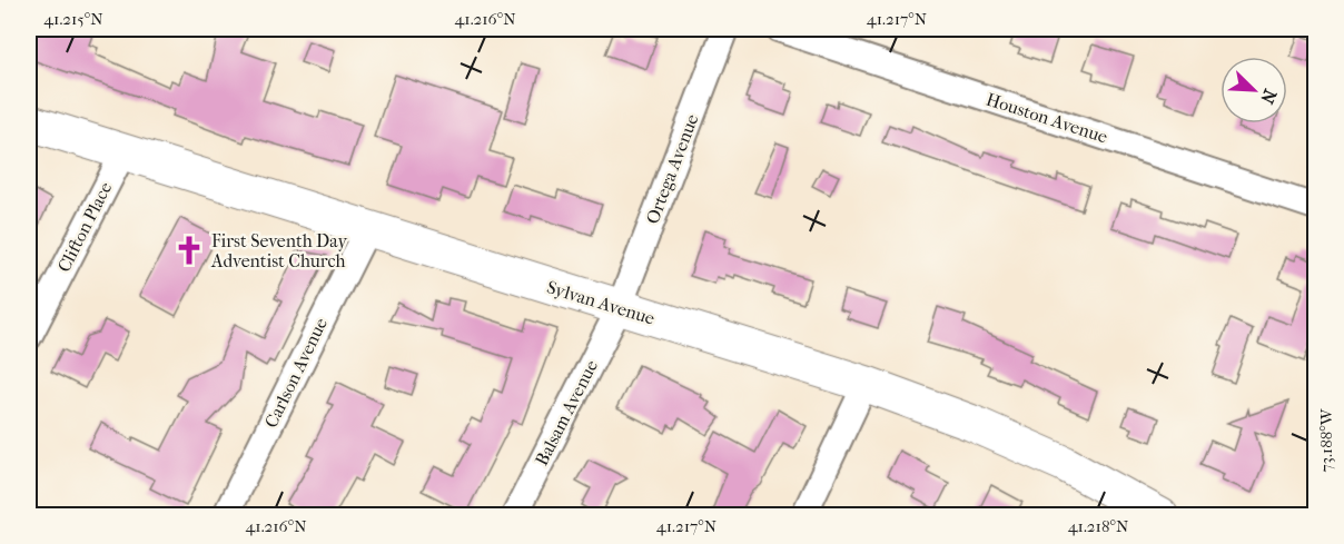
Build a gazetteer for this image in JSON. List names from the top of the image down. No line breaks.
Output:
{"streets":{"street":["Houston Avenue","Ortega Avenue","Clifton Place","Sylvan Avenue","Carlson Avenue","Balsam Avenue"]},"crossings":[["Ortega Avenue","Sylvan Avenue"],["Ortega Avenue","Balsam Avenue"],["Clifton Place","Sylvan Avenue"],["Sylvan Avenue","Carlson Avenue"],["Sylvan Avenue","Balsam Avenue"]],"places":{"church":["First Seventh Day Adventist Church"]},"north":"bottom right","coordinates":["41.215°N","41.216°N","41.217°N","73.188°W","41.218°N"]}
